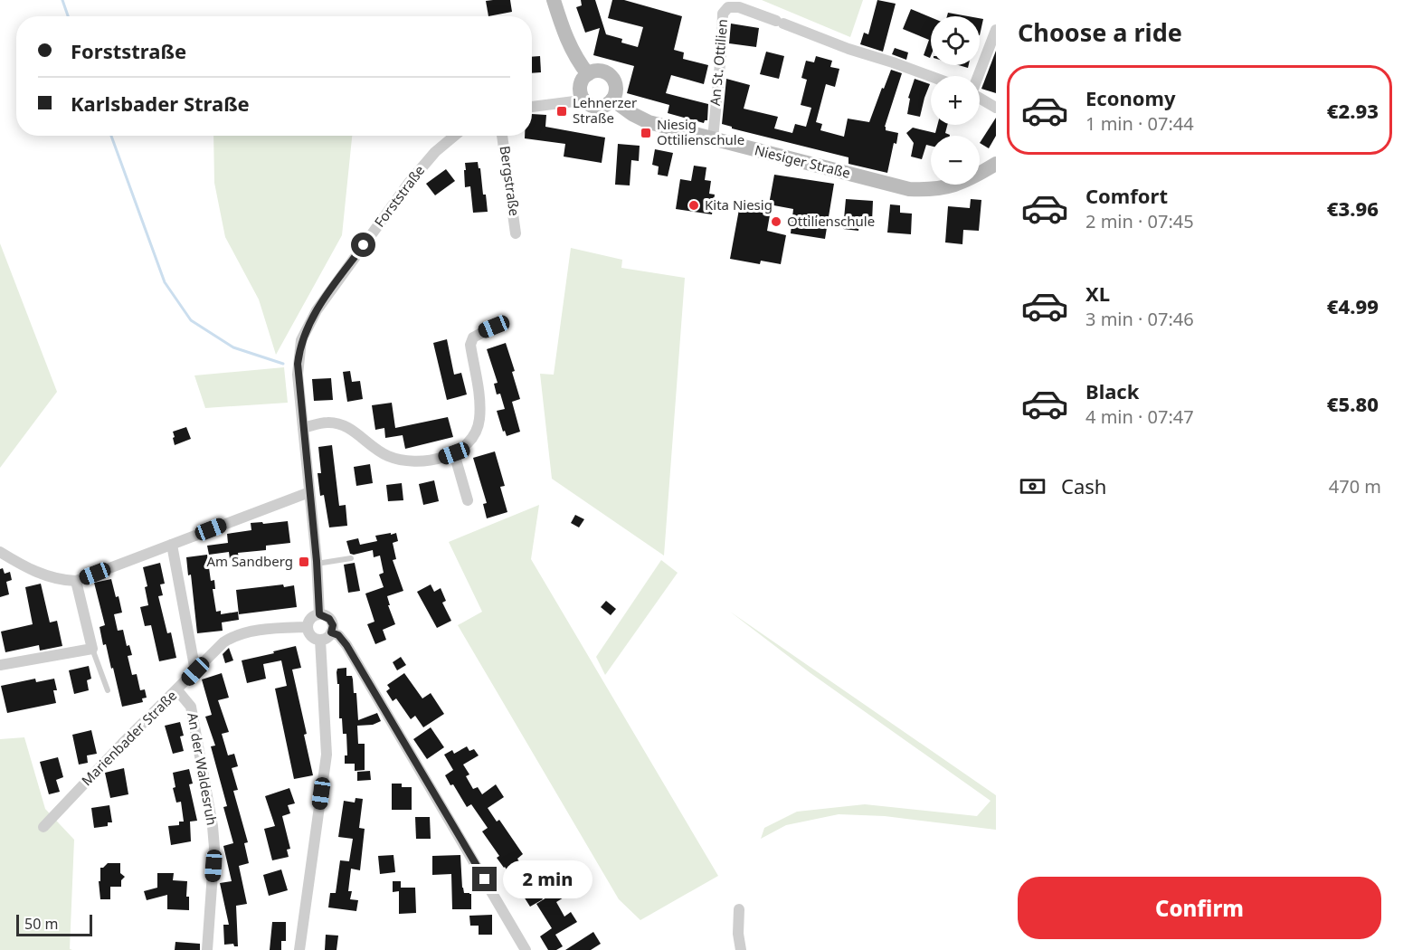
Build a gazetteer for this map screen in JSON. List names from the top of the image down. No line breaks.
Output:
{"streets":{"main road":["Niesiger Straße"],"street":["An St. Ottilien","Bergstraße","Forststraße","Marienbader Straße","An der Waldesruh"]},"crossings":[["An St. Ottilien","Niesiger Straße"],["Forststraße","Marienbader Straße"],["Marienbader Straße","An der Waldesruh"]],"places":{"transit":["Lehnerzer Straße","Niesig Ottilienschule","Am Sandberg"],"other":["Kita Niesig","Ottilienschule"]},"scale_bar":"50 m","page":{"heading":"Choose a ride","map_buttons":["+","−"],"banner":["Forststraße","Karlsbader Straße"],"list":[{"name":"Economy","note":"1 min · 07:44","value":"€2.93"},{"name":"Comfort","note":"2 min · 07:45","value":"€3.96"},{"name":"XL","note":"3 min · 07:46","value":"€4.99"},{"name":"Black","note":"4 min · 07:47","value":"€5.80"}],"pay":["Cash","470 m"],"bubble":"2 min","buttons":"Confirm","scale":"50 m"}}
